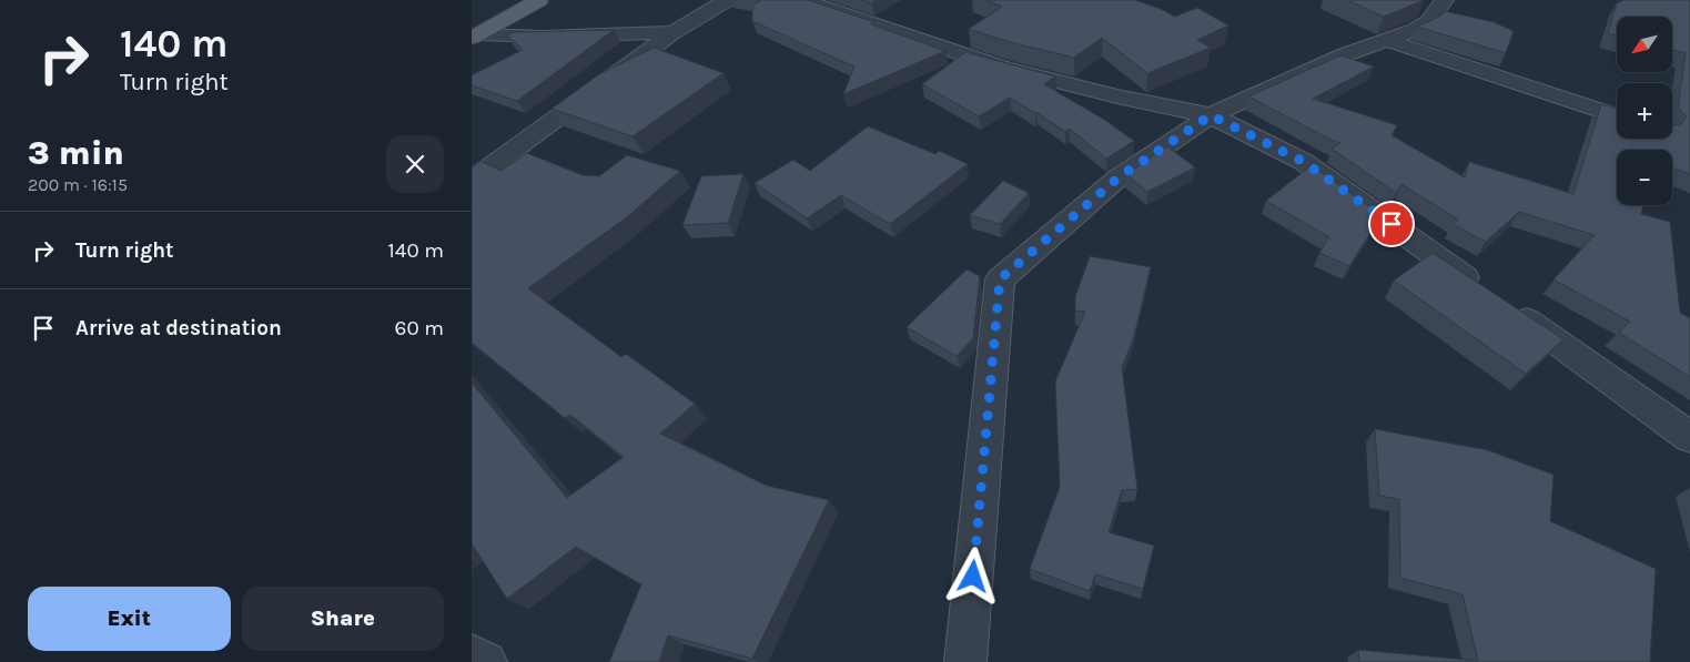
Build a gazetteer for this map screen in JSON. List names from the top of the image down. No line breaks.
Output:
{"north":"bottom left","page":{"turn":["140 m","Turn right"],"map_buttons":["+","−"],"heading":["3 min","200 m · 16:15"],"list":[{"name":"Turn right","value":"140 m"},{"name":"Arrive at destination","value":"60 m"}],"buttons":["Exit","Share"]}}
